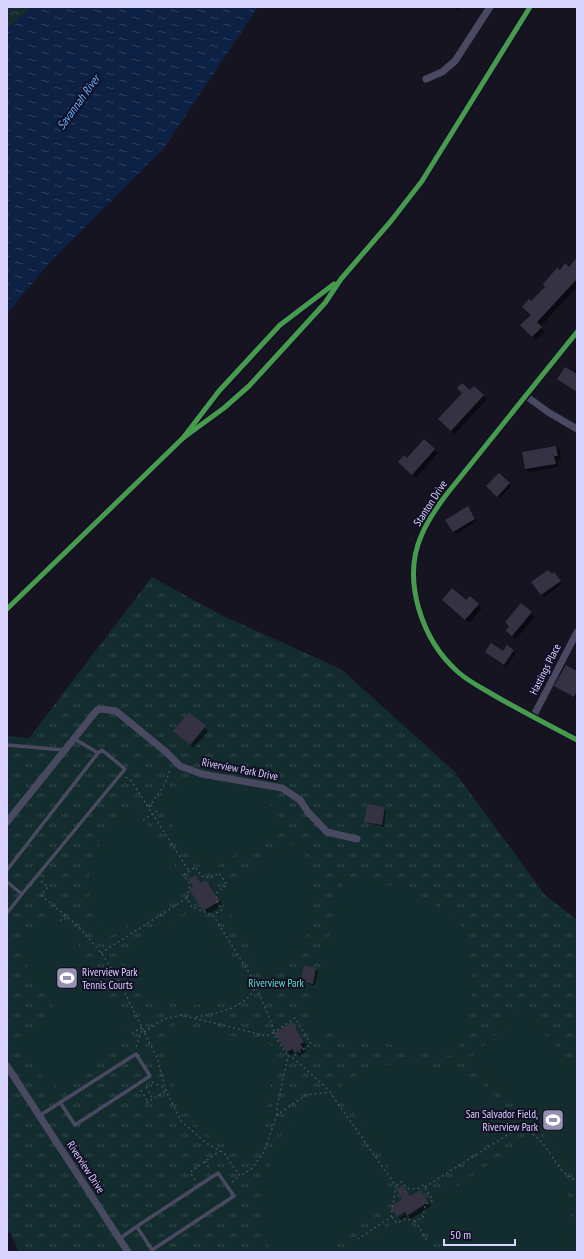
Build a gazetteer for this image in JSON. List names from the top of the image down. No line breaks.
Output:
{"streets":{"street":["Stanton Drive","Hastings Place","Riverview Park Drive","Riverview Drive"]},"crossings":[["Stanton Drive","Hastings Place"]],"water":["Savannah River"],"parks":["Riverview Park"],"places":{"sports":["Riverview Park Tennis Courts","San Salvador Field, Riverview Park"]},"scale_bar":"50 m"}
